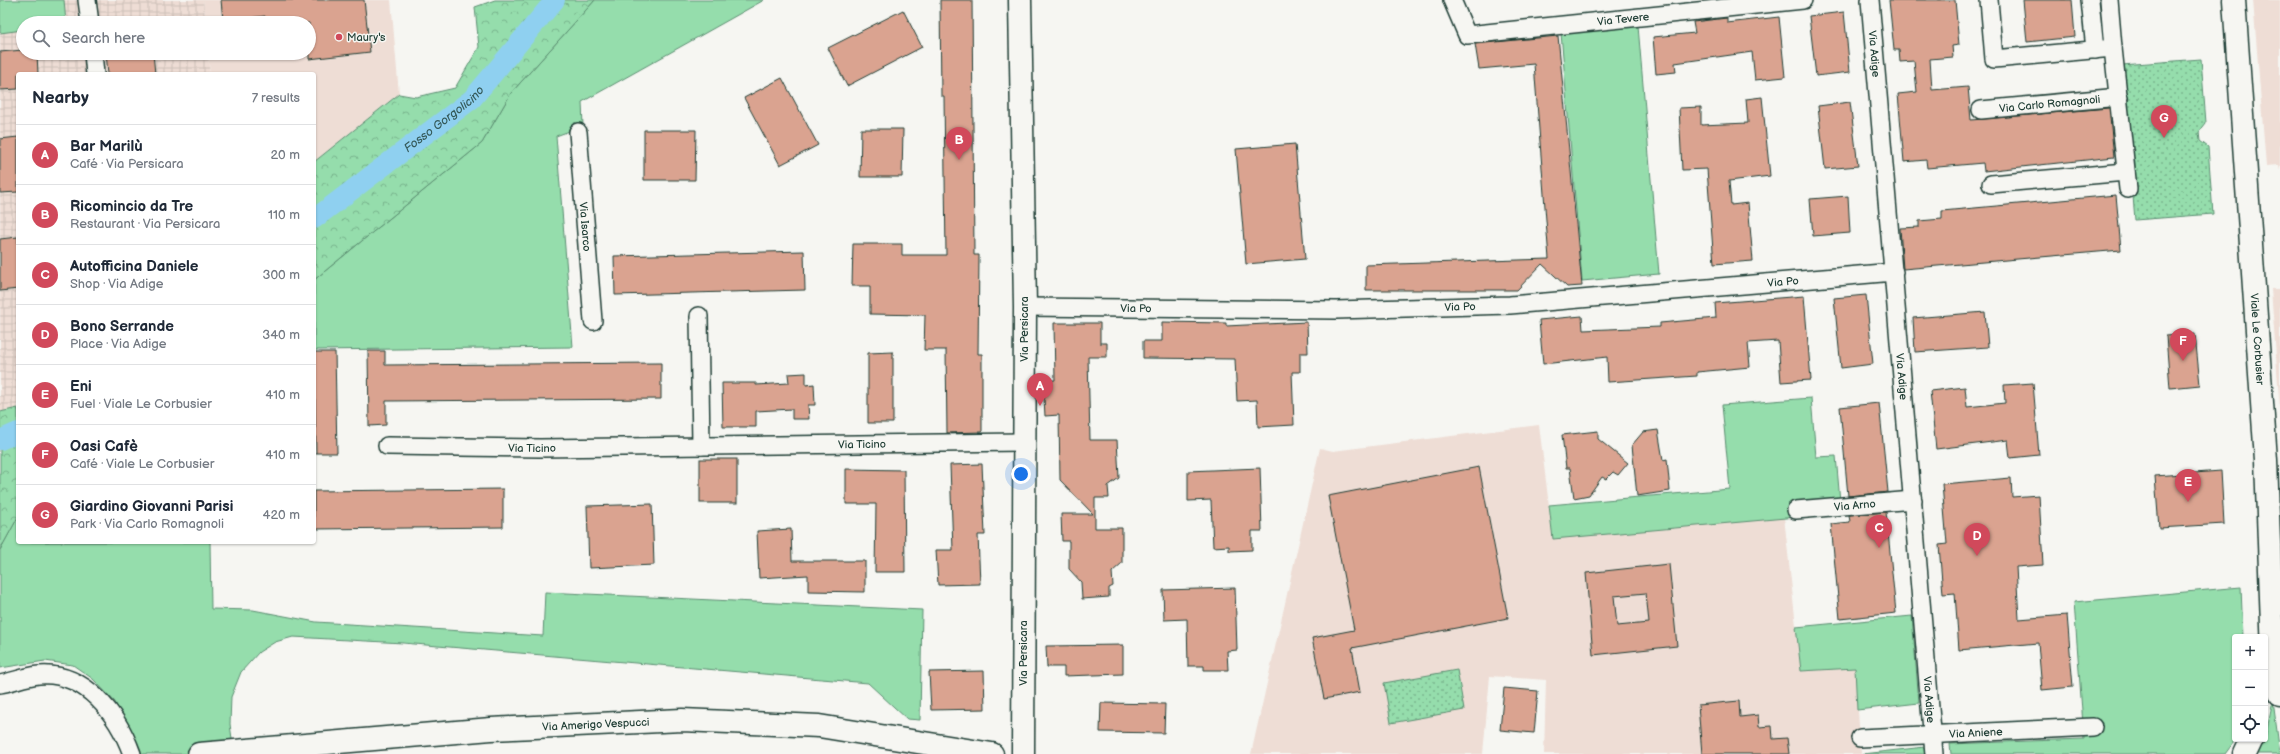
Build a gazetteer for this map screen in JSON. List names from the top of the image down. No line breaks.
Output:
{"streets":{"street":["Via Tevere","Via Adige","Via Carlo Romagnoli","Via Isarco","Via Po","Via Persicara","Viale Le Corbusier","Via Ticino","Via Arno","Via Amerigo Vespucci","Via Aniene"]},"crossings":[["Via Adige","Via Po"],["Via Adige","Via Arno"],["Via Adige","Via Aniene"],["Via Po","Via Persicara"],["Via Persicara","Via Ticino"]],"water":["Fosso Gorgolicino"],"places":["Maury's"],"page":{"search":"Search here","heading":["Nearby","7 results"],"pins":["G","B","F","A","E","C","D"],"list":[{"mark":"A","name":"Bar Marilù","note":"Café · Via Persicara","value":"20 m"},{"mark":"B","name":"Ricomincio da Tre","note":"Restaurant · Via Persicara","value":"110 m"},{"mark":"C","name":"Autofficina Daniele","note":"Shop · Via Adige","value":"300 m"},{"mark":"D","name":"Bono Serrande","note":"Place · Via Adige","value":"340 m"},{"mark":"E","name":"Eni","note":"Fuel · Viale Le Corbusier","value":"410 m"},{"mark":"F","name":"Oasi Cafè","note":"Café · Viale Le Corbusier","value":"410 m"},{"mark":"G","name":"Giardino Giovanni Parisi","note":"Park · Via Carlo Romagnoli","value":"420 m"}],"map_buttons":["+","−"]}}
